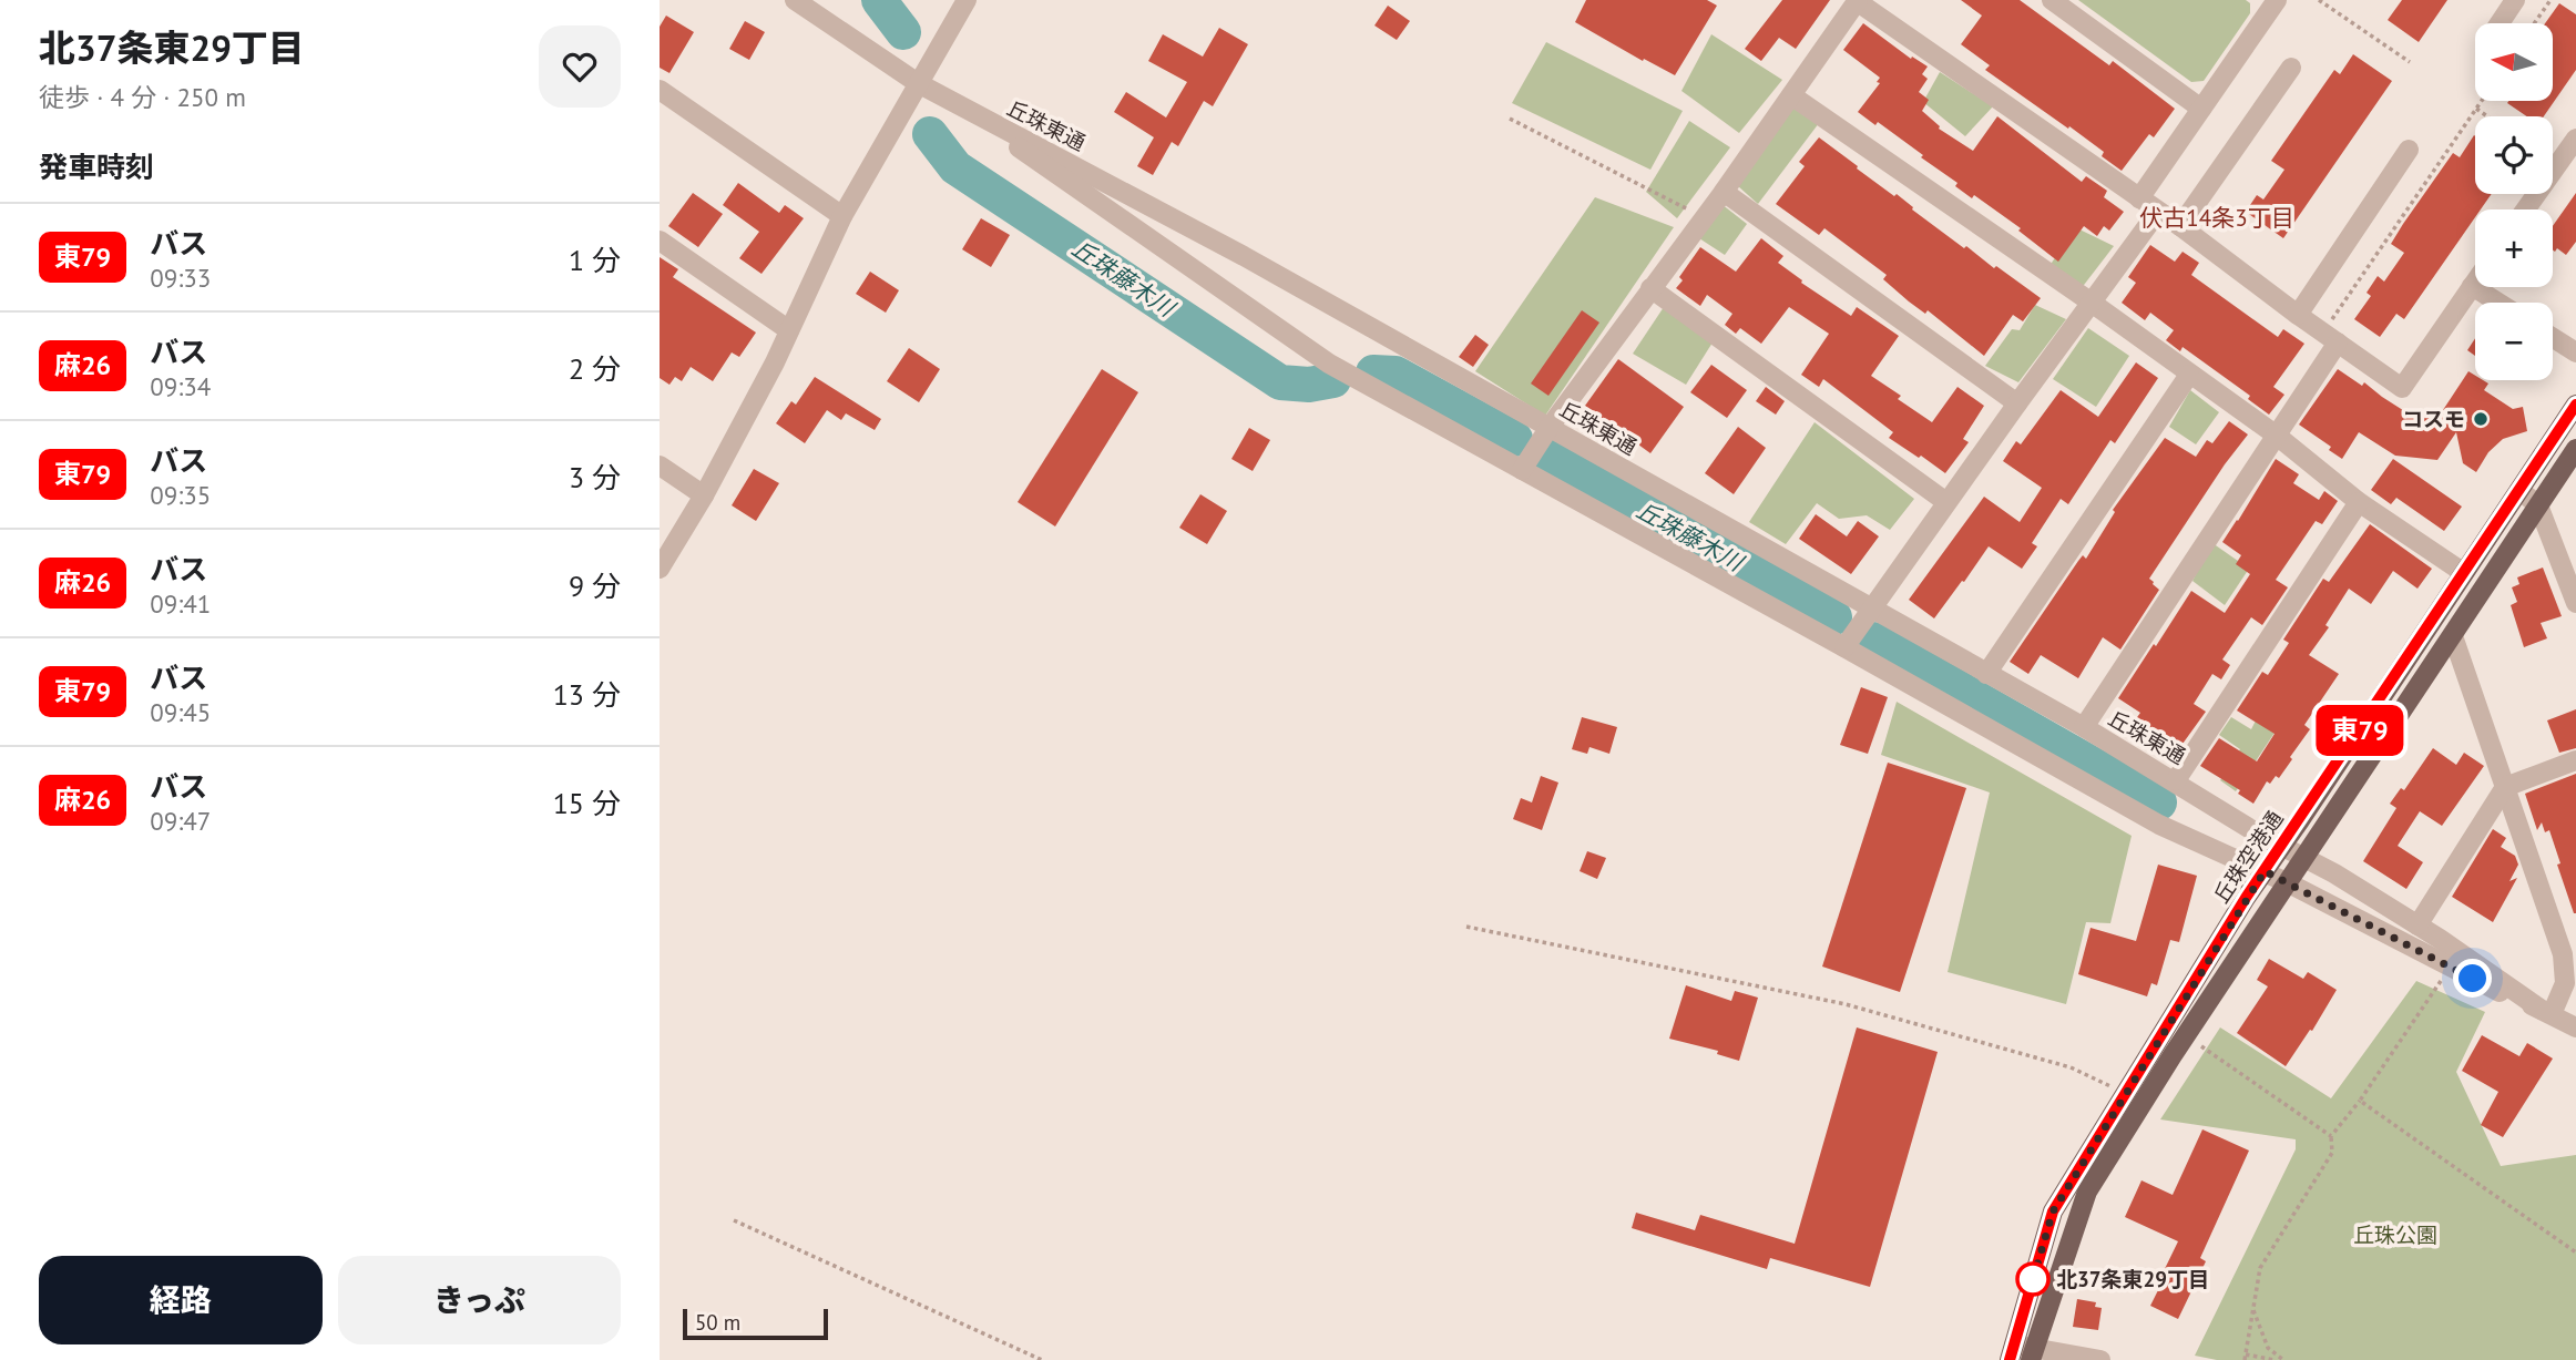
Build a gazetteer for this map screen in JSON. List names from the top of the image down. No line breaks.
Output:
{"streets":{"main road":["丘珠空港通"],"street":["丘珠東通"]},"crossings":[["丘珠東通","丘珠空港通"]],"districts":["伏古14条3丁目"],"water":["丘珠藤木川"],"parks":["丘珠公園"],"places":["コスモ","北37条東29丁目"],"lines":["bus line 東79"],"scale_bar":"50 m","north":"left","page":{"heading":[["北37条東29丁目","徒歩 · 4 分 · 250 m"],"発車時刻"],"on_map":"東79","map_buttons":["+","−"],"list":[{"mark":"東79","name":"バス","note":"09:33","value":"1 分"},{"mark":"麻26","name":"バス","note":"09:34","value":"2 分"},{"mark":"東79","name":"バス","note":"09:35","value":"3 分"},{"mark":"麻26","name":"バス","note":"09:41","value":"9 分"},{"mark":"東79","name":"バス","note":"09:45","value":"13 分"},{"mark":"麻26","name":"バス","note":"09:47","value":"15 分"}],"buttons":["経路","きっぷ"],"scale":"50 m"}}
